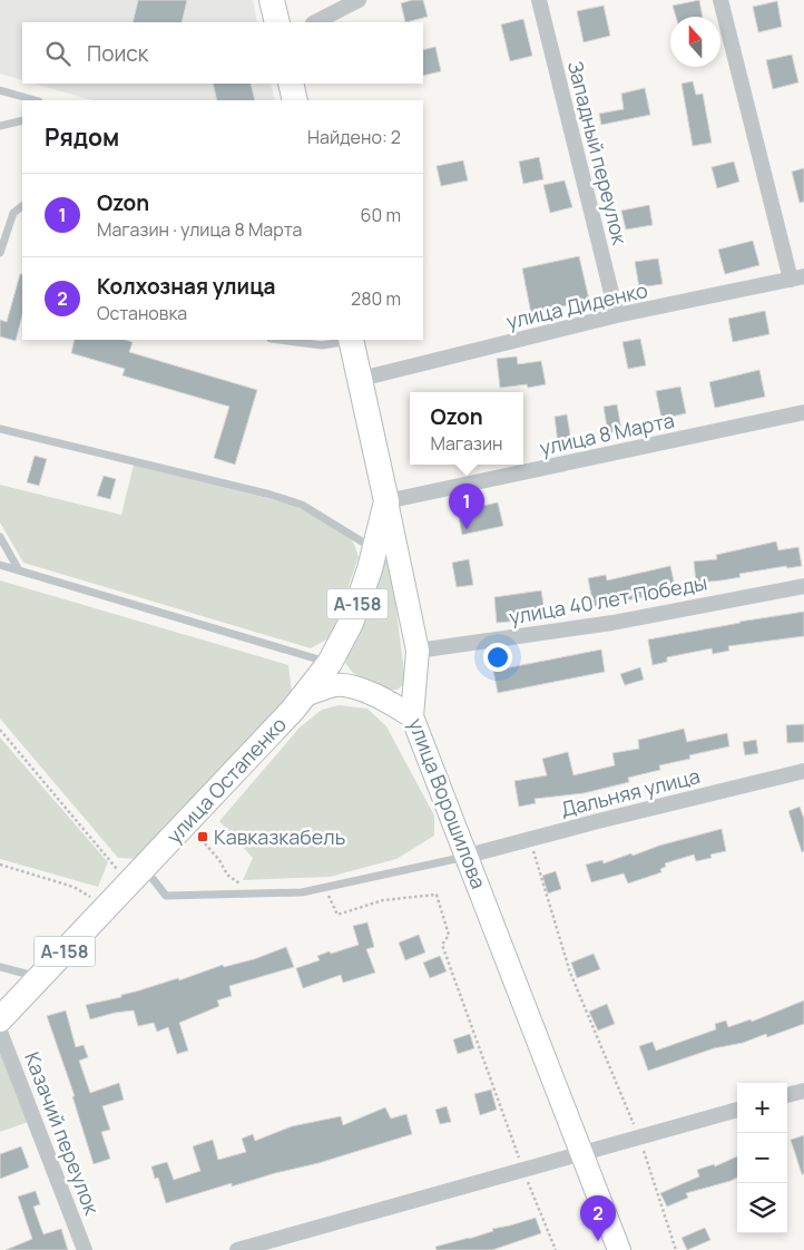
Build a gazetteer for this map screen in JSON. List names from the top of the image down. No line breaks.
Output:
{"streets":{"main road":["А-158","улица Остапенко","улица Ворошилова"],"street":["Западный переулок","улица Диденко","улица 8 Марта","улица 40 лет Победы","Дальняя улица","Казачий переулок"]},"crossings":[["Западный переулок","улица Диденко"],["улица Диденко","улица Ворошилова"],["улица 8 Марта","улица Остапенко"],["улица 8 Марта","улица Ворошилова"],["улица 40 лет Победы","улица Ворошилова"],["улица Остапенко","улица Ворошилова"],["Дальняя улица","улица Ворошилова"]],"places":{"transit":["Кавказкабель"]},"north":"top","page":{"search":"Поиск","heading":["Рядом","Найдено: 2"],"list":[{"mark":"1","name":"Ozon","note":"Магазин · улица 8 Марта","value":"60 m"},{"mark":"2","name":"Колхозная улица","note":"Остановка","value":"280 m"}],"popup":["Ozon","Магазин"],"pins":["1","2"],"map_buttons":["+","−"]}}
